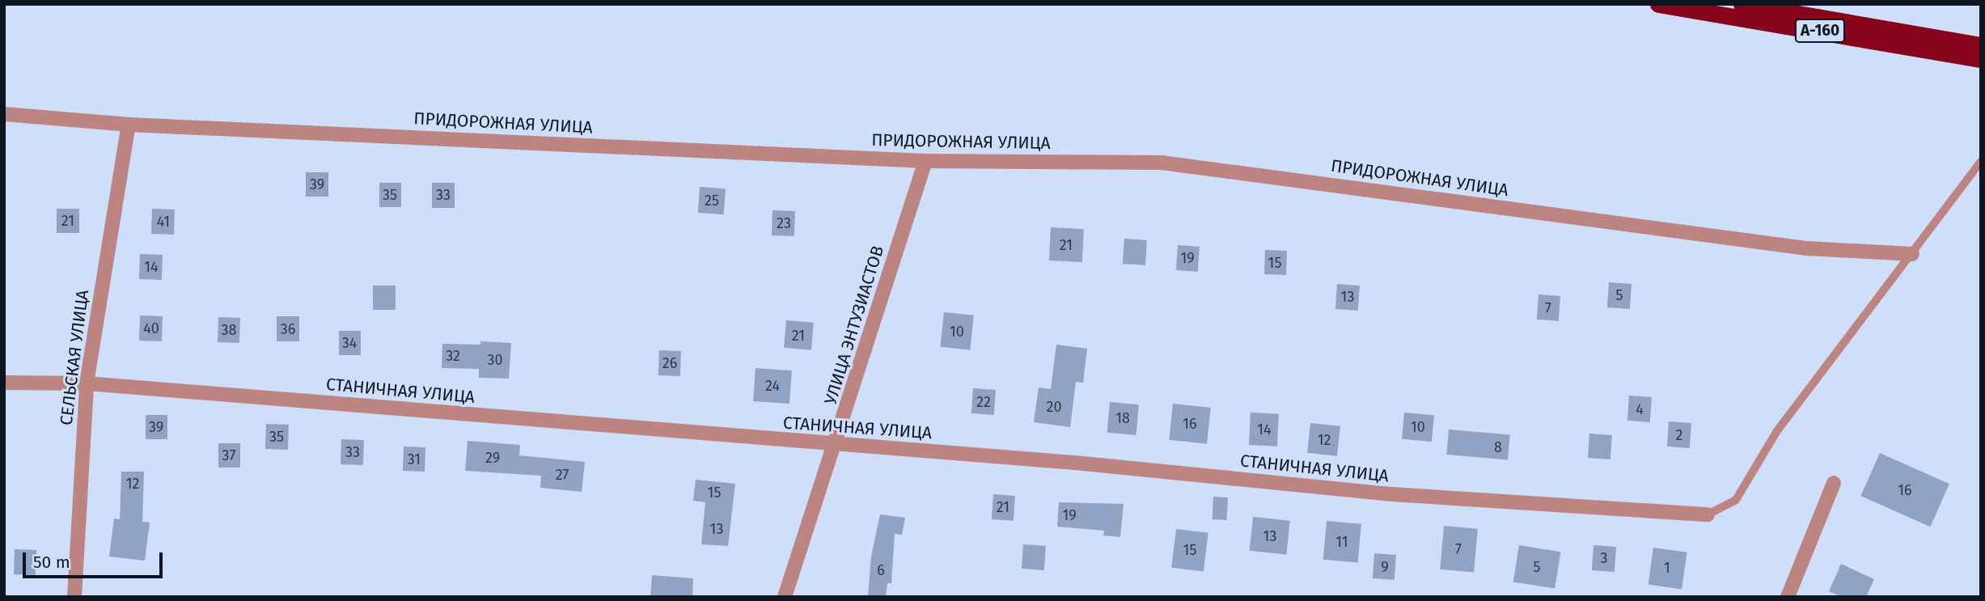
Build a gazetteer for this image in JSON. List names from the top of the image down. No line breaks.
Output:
{"streets":{"highway":["А-160"],"street":["ПРИДОРОЖНАЯ УЛИЦА","УЛИЦА ЭНТУЗИАСТОВ","СЕЛЬСКАЯ УЛИЦА","СТАНИЧНАЯ УЛИЦА"]},"crossings":[["ПРИДОРОЖНАЯ УЛИЦА","УЛИЦА ЭНТУЗИАСТОВ"],["ПРИДОРОЖНАЯ УЛИЦА","СЕЛЬСКАЯ УЛИЦА"],["УЛИЦА ЭНТУЗИАСТОВ","СТАНИЧНАЯ УЛИЦА"],["СЕЛЬСКАЯ УЛИЦА","СТАНИЧНАЯ УЛИЦА"]],"house_numbers":["39","35","33","25","21","41","23","21","19","15","14","5","13","7","40","36","38","10","21","34","32","30","26","24","22","20","4","18","16","39","10","14","2","35","12","8","33","37","29","31","27","12","16","15","21","19","13","13","11","7","15","3","9","5","1","6"],"scale_bar":"50 m"}
